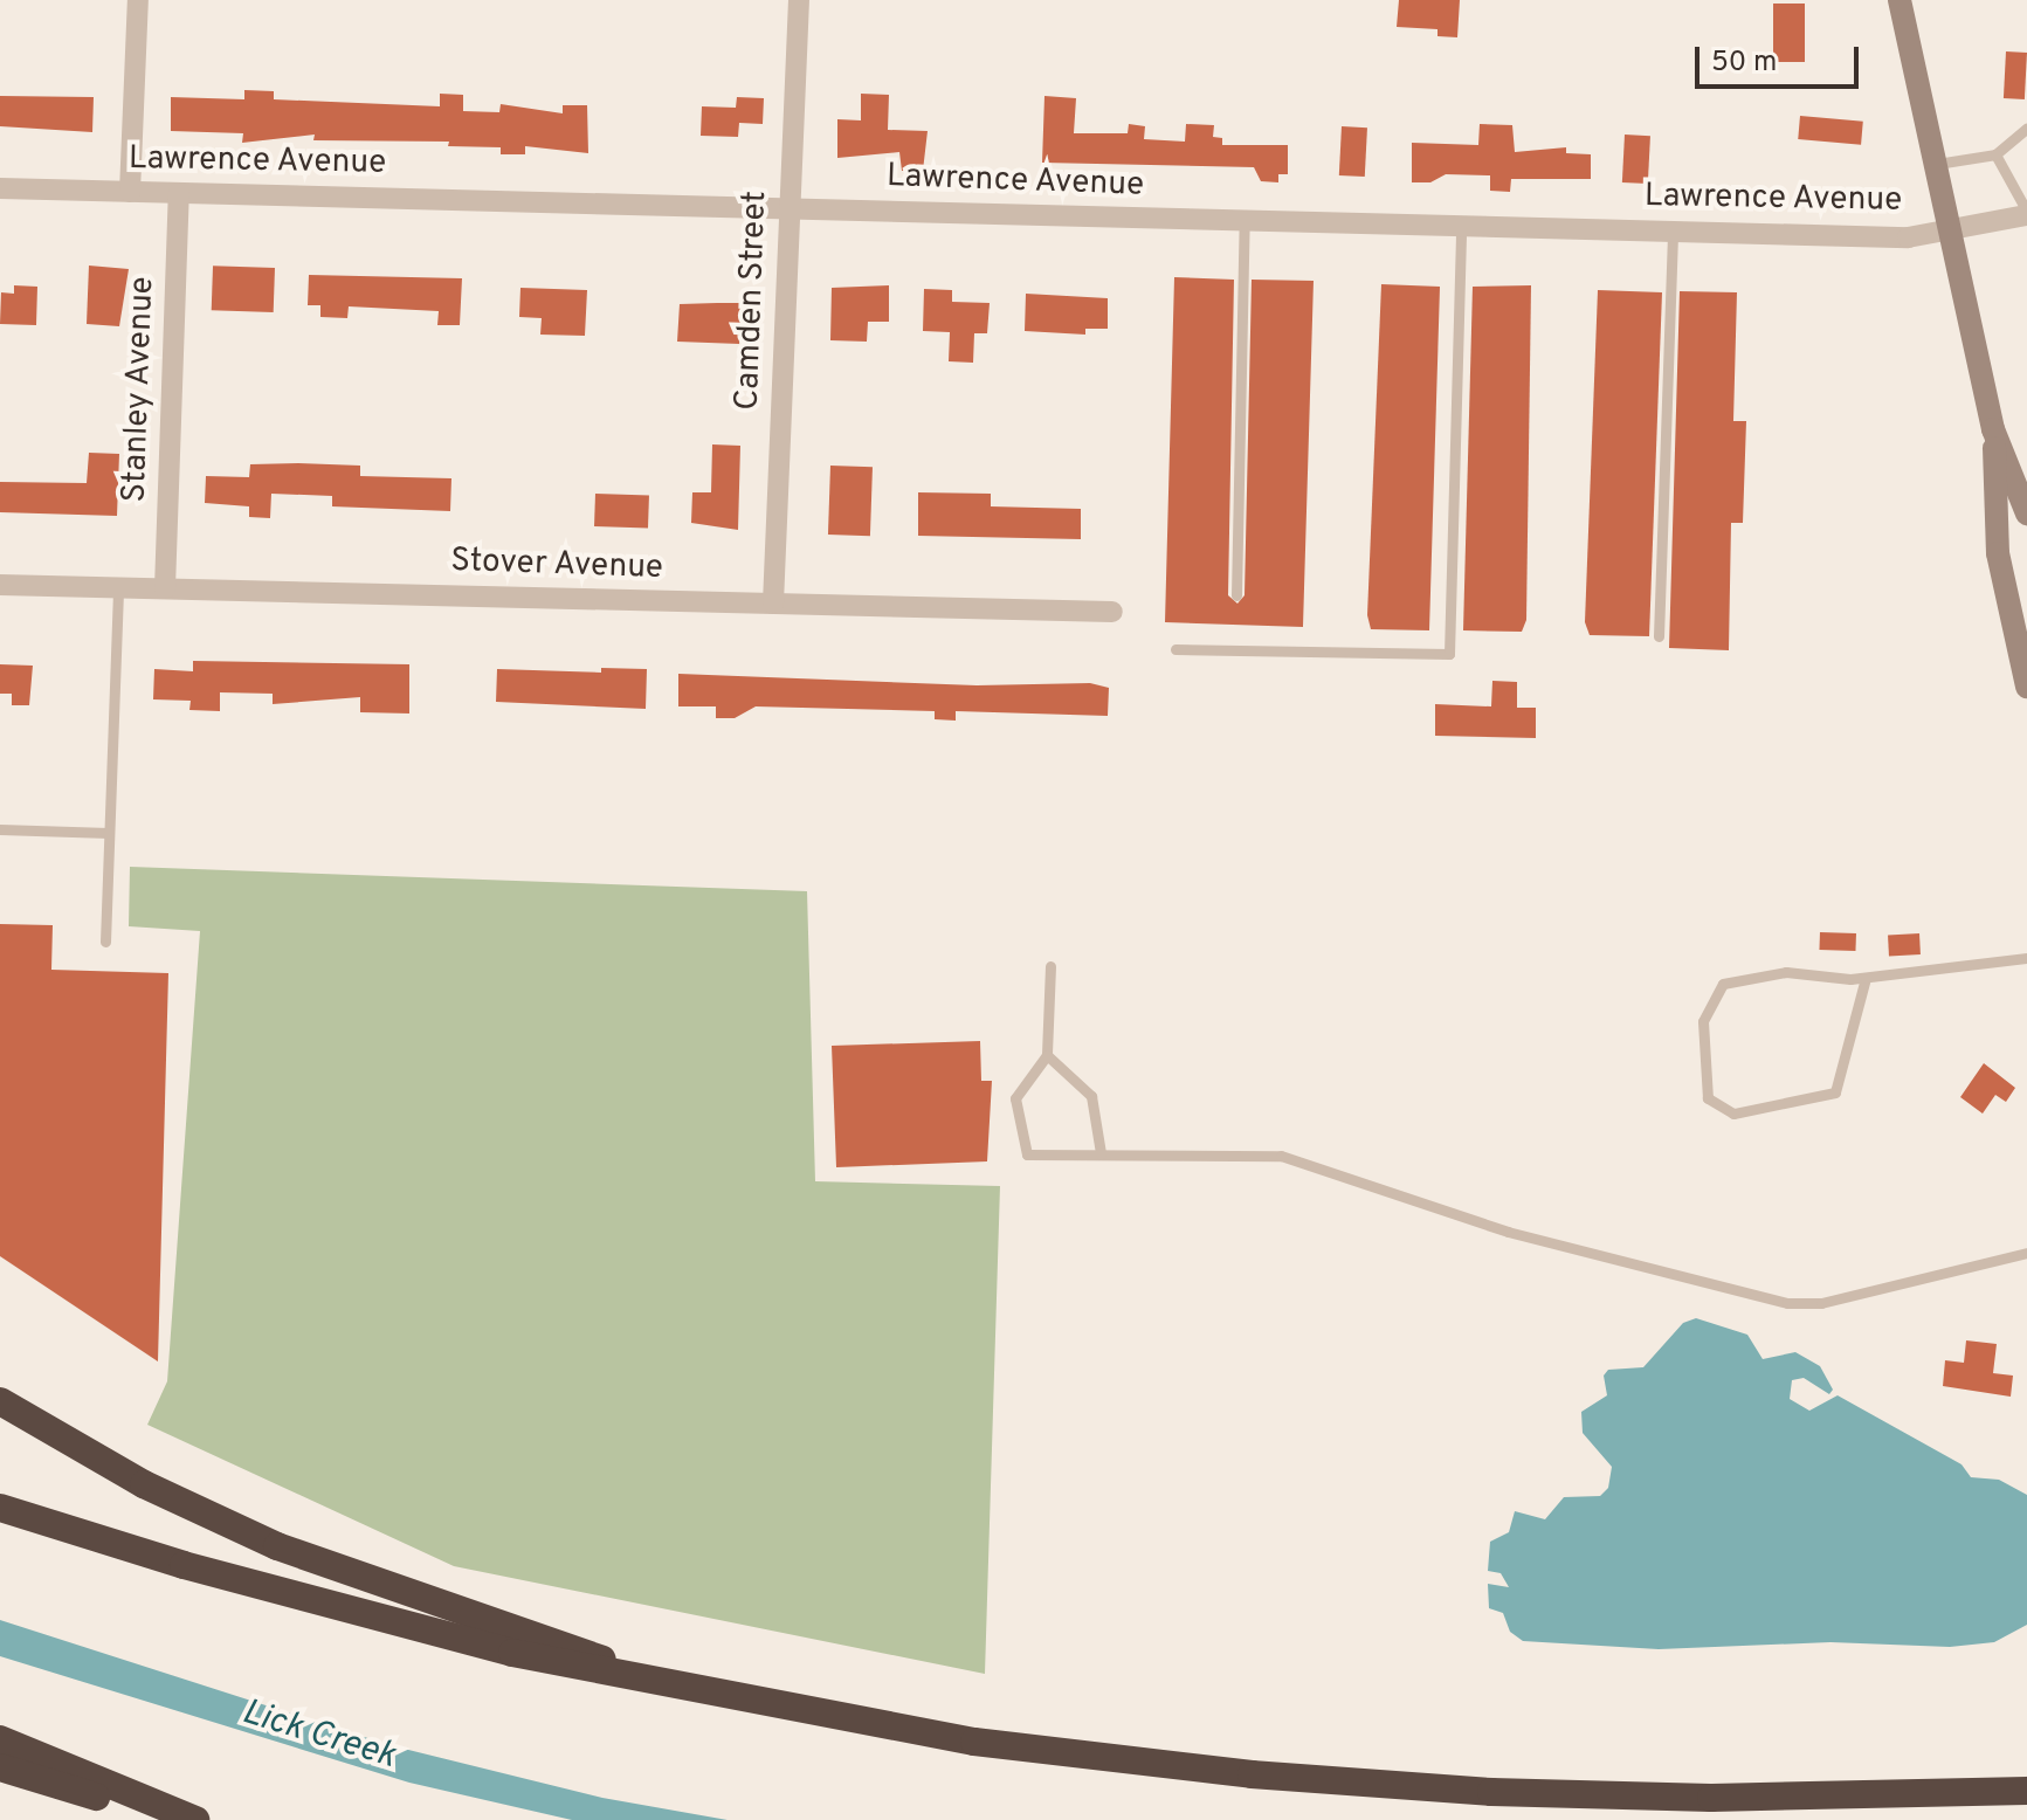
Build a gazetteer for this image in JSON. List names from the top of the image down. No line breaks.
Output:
{"streets":{"street":["Lawrence Avenue","Camden Street","Stanley Avenue","Stover Avenue"]},"crossings":[["Lawrence Avenue","Camden Street"],["Lawrence Avenue","Stanley Avenue"],["Camden Street","Stover Avenue"],["Stanley Avenue","Stover Avenue"]],"water":["Lick Creek"],"scale_bar":"50 m"}
